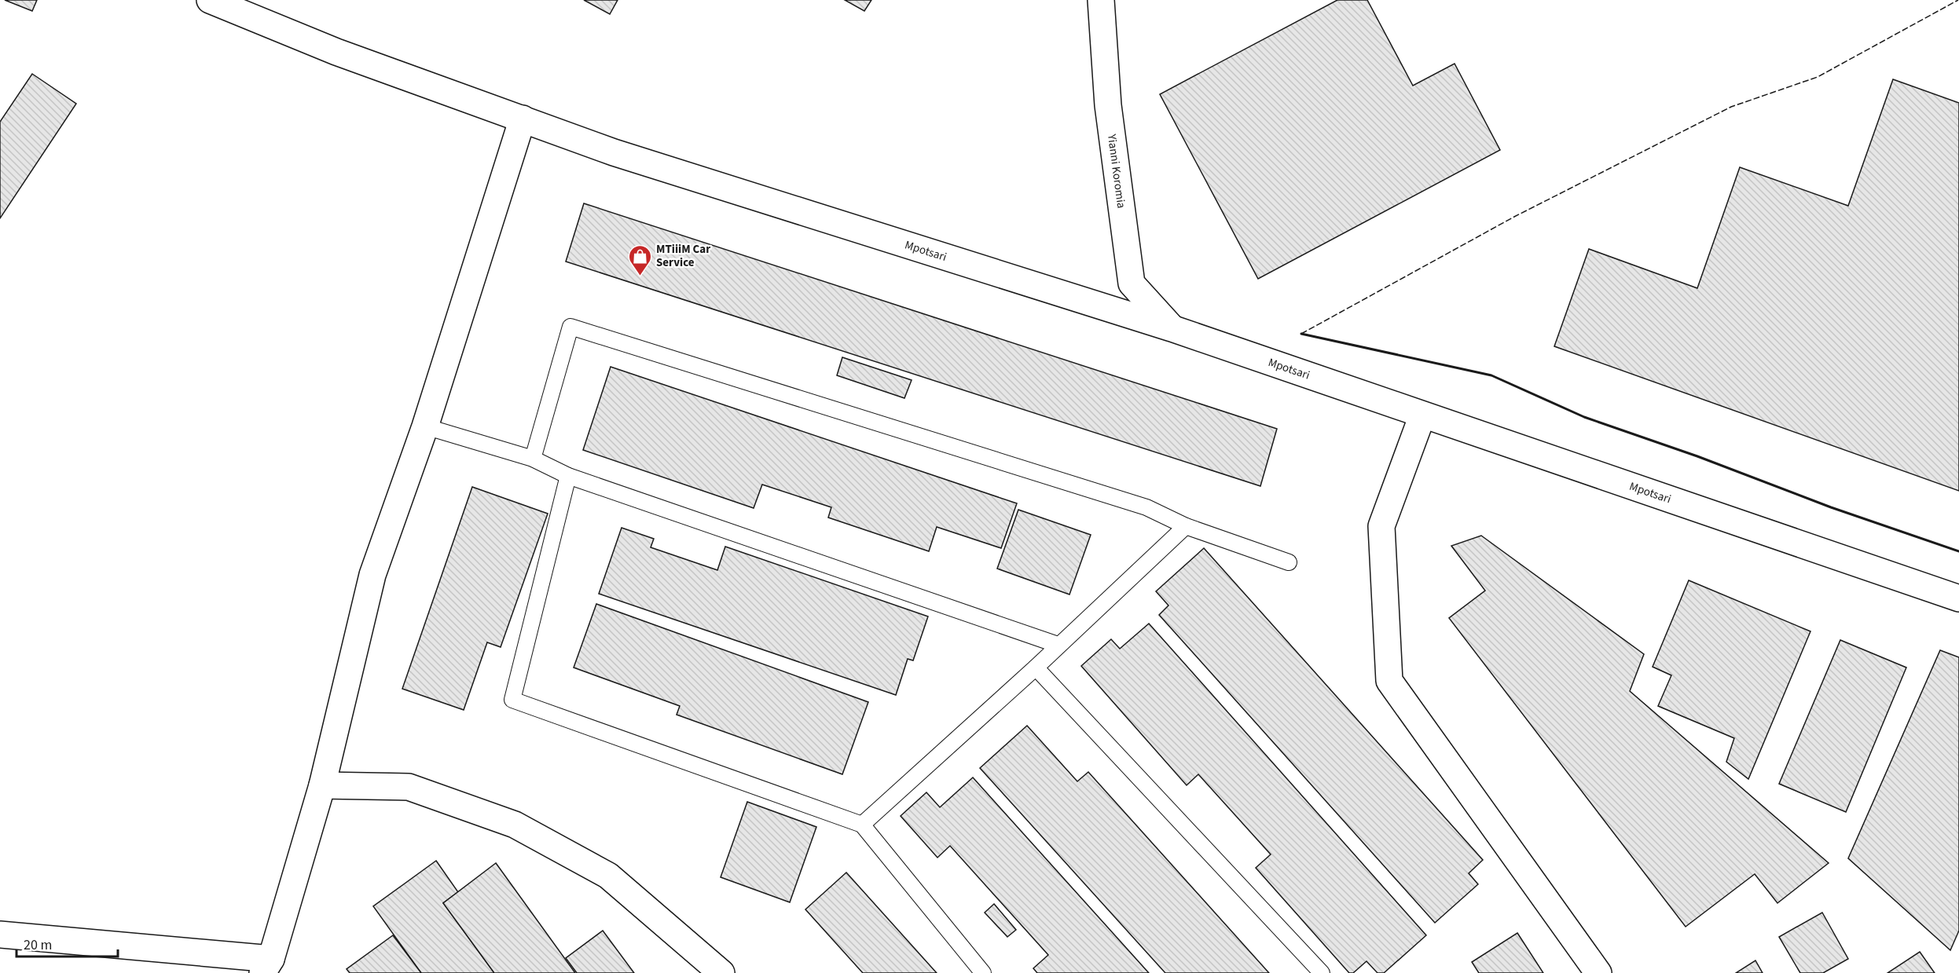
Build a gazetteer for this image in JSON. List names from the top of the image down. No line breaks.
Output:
{"streets":{"street":["Yianni Koromia","Mpotsari"]},"crossings":[["Yianni Koromia","Mpotsari"]],"places":{"shop":["MTiiiM Car Service"]},"scale_bar":"20 m"}
